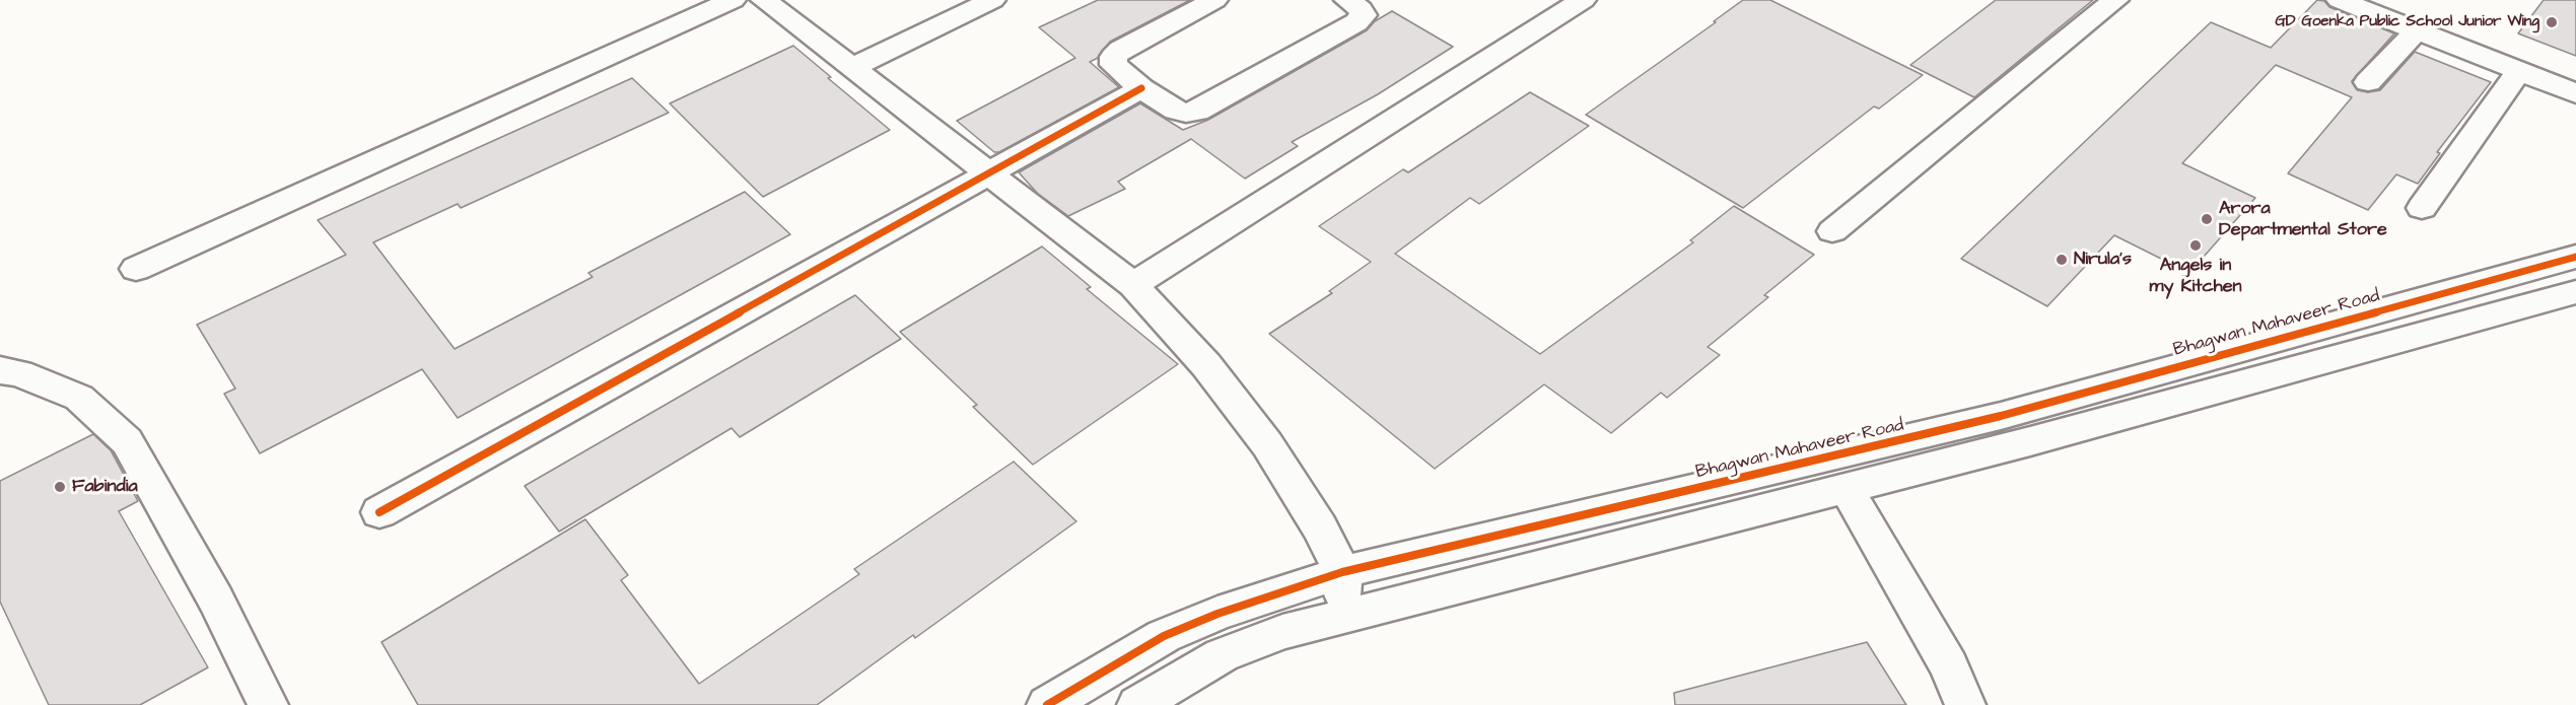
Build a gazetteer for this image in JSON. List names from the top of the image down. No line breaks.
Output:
{"streets":{"street":["Bhagwan Mahaveer Road"]},"places":["GD Goenka Public School Junior Wing","Arora Departmental Store","Angels in my Kitchen","Nirula's","Fabindia"]}
